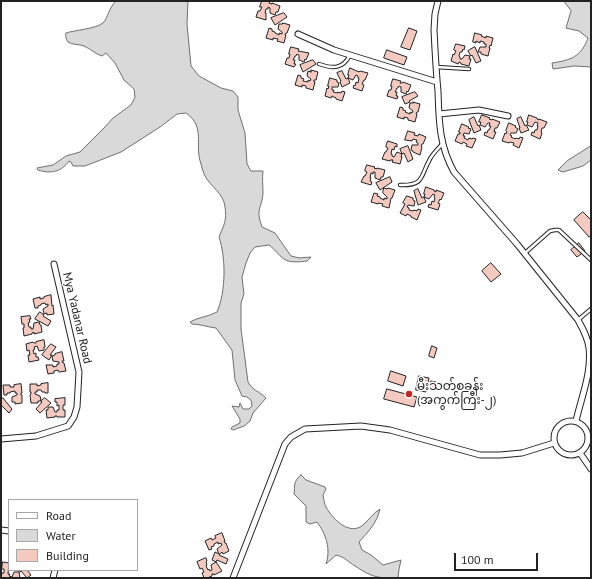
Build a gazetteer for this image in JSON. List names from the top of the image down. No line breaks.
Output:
{"streets":{"street":["Mya Yadanar Road"]},"places":["မီးသတ်စခန်း (အကွက်ကြီး-၂)"],"legend":["Road","Water","Building"],"scale_bar":"100 m"}
